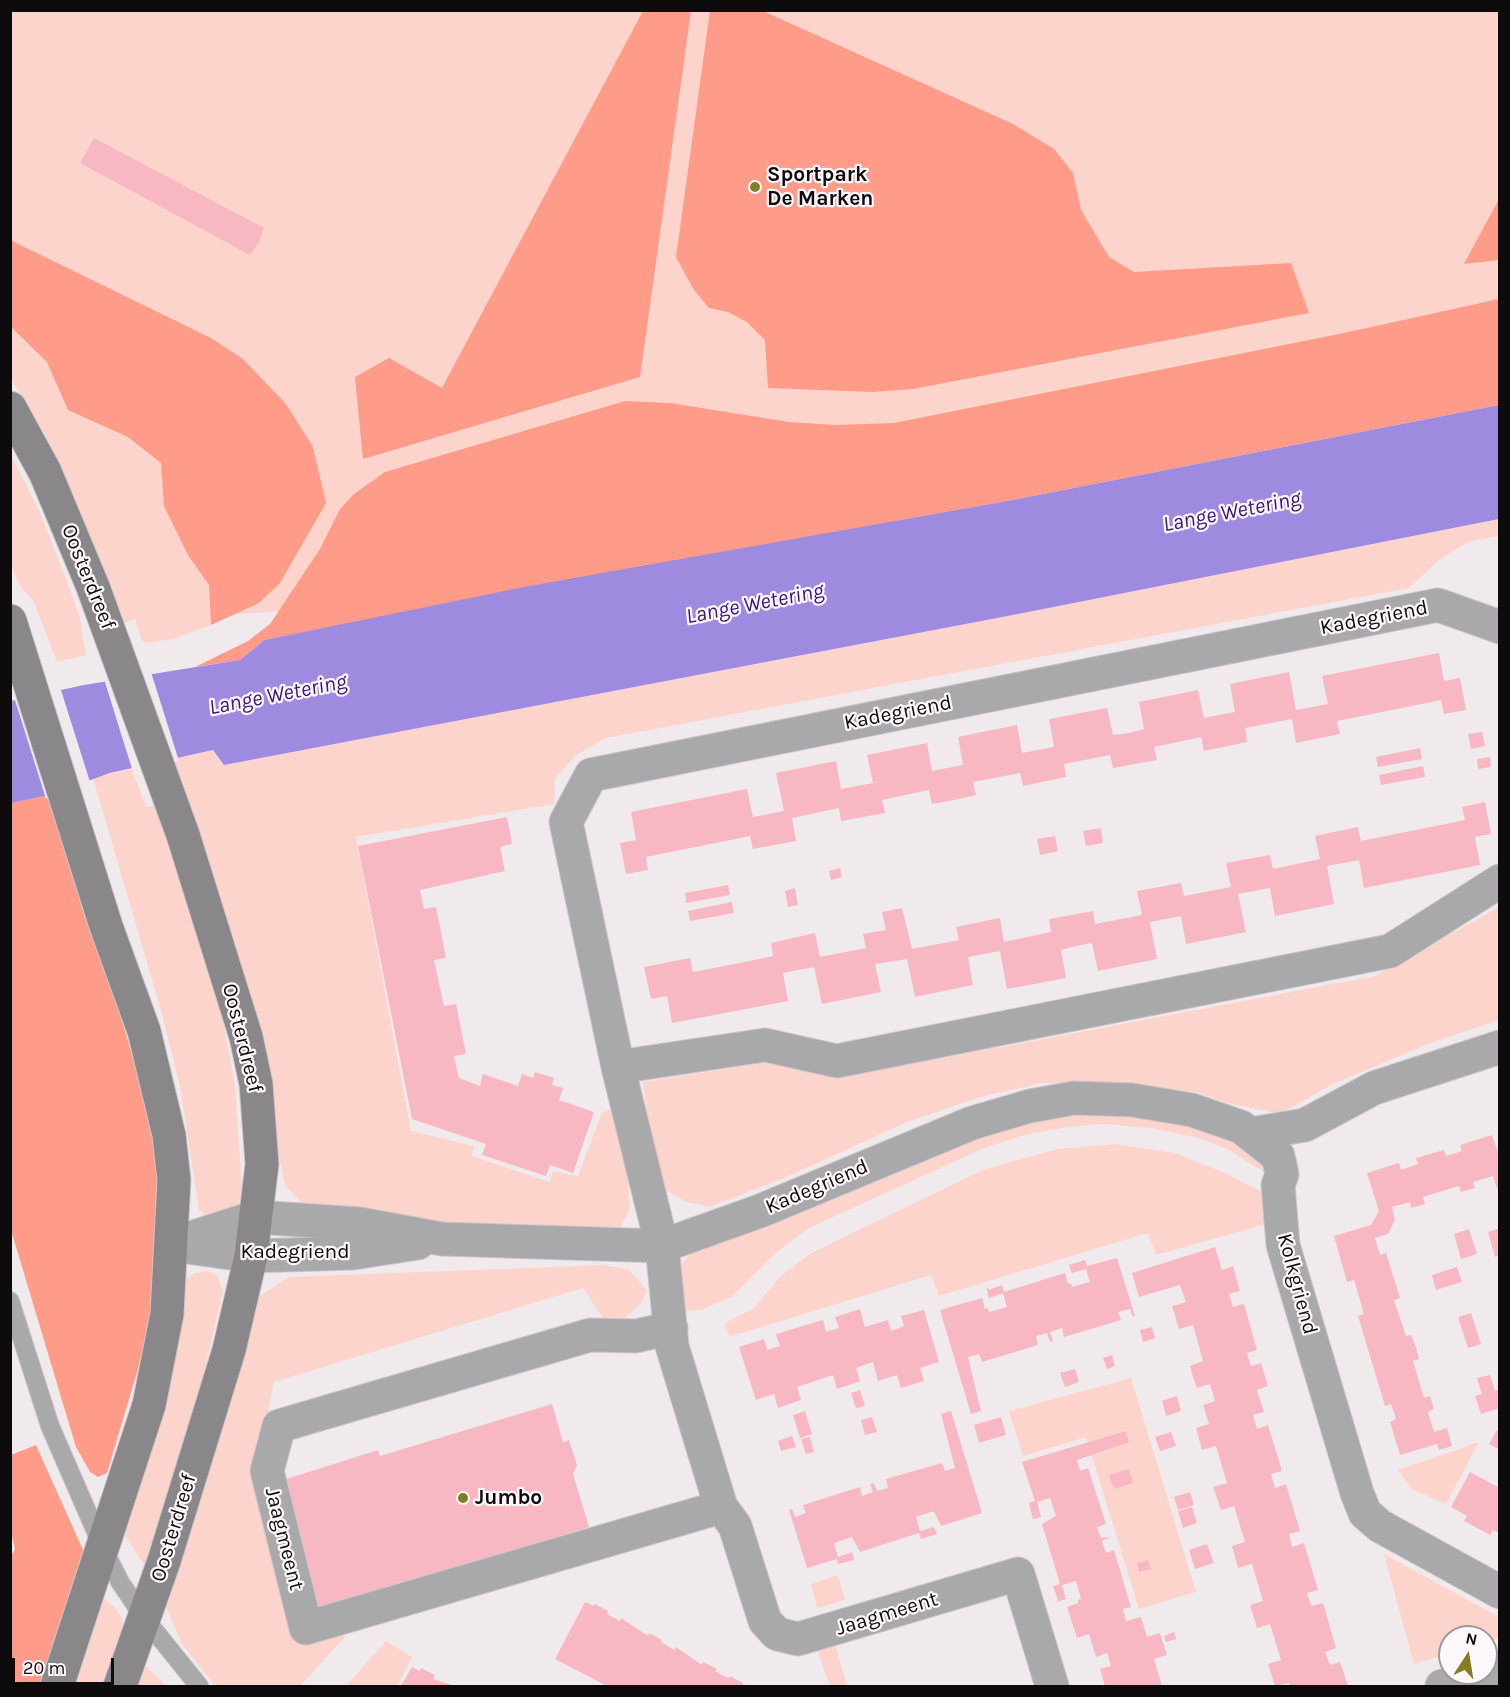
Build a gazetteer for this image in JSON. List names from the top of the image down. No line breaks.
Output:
{"streets":{"main road":["Oosterdreef"],"street":["Kadegriend","Kolkgriend","Jaagmeent"]},"crossings":[["Oosterdreef","Kadegriend"],["Kadegriend","Kolkgriend"],["Kadegriend","Jaagmeent"]],"water":["Lange Wetering"],"places":["Sportpark De Marken","Jumbo"],"scale_bar":"20 m","north":"top"}
